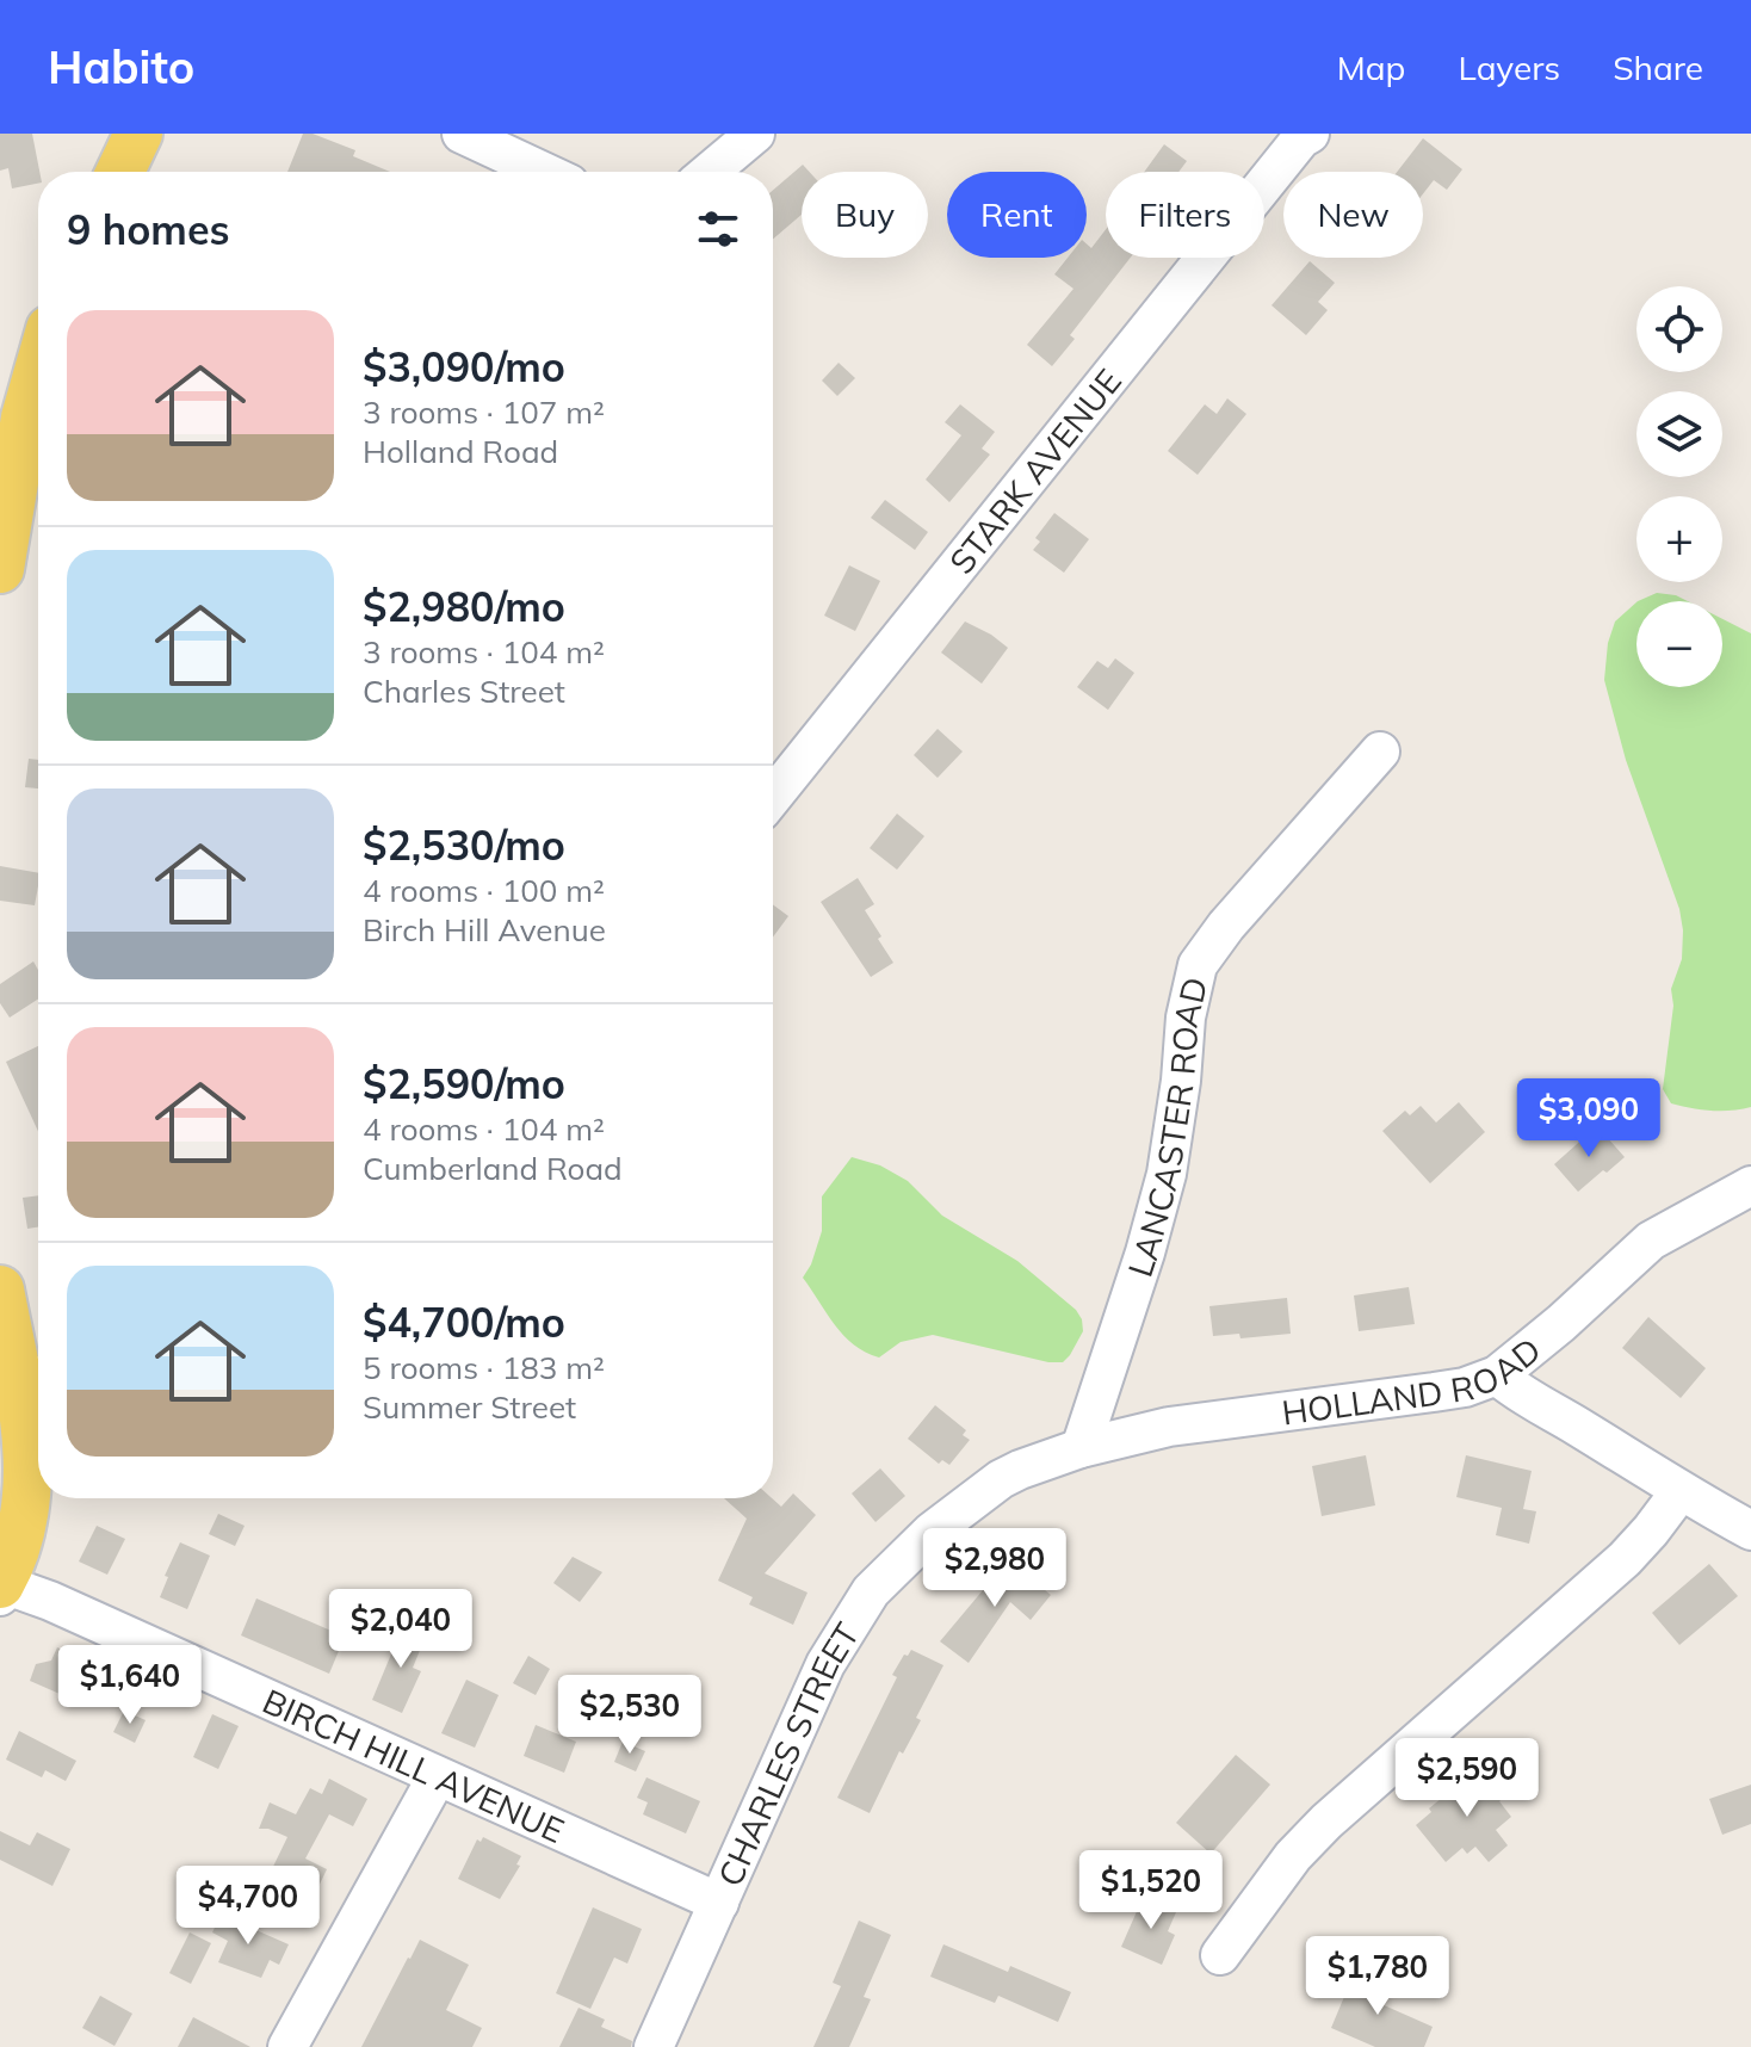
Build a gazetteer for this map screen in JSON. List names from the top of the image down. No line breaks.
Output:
{"streets":{"street":["STARK AVENUE","LANCASTER ROAD","HOLLAND ROAD","CHARLES STREET","BIRCH HILL AVENUE"]},"crossings":[["LANCASTER ROAD","HOLLAND ROAD"],["HOLLAND ROAD","CHARLES STREET"],["CHARLES STREET","BIRCH HILL AVENUE"]],"page":{"header":"Habito","nav":["Map","Layers","Share"],"chip":["Buy","Rent","Filters","New"],"heading":"9 homes","map_buttons":["+","−"],"list":[{"name":"$3,090/mo","note":"3 rooms · 107 m² · Holland Road"},{"name":"$2,980/mo","note":"3 rooms · 104 m² · Charles Street"},{"name":"$2,530/mo","note":"4 rooms · 100 m² · Birch Hill Avenue"},{"name":"$2,590/mo","note":"4 rooms · 104 m² · Cumberland Road"},{"name":"$4,700/mo","note":"5 rooms · 183 m² · Summer Street"}],"price":["$3,090","$2,980","$2,040","$1,640","$2,530","$2,590","$1,520","$4,700","$1,780"]}}
